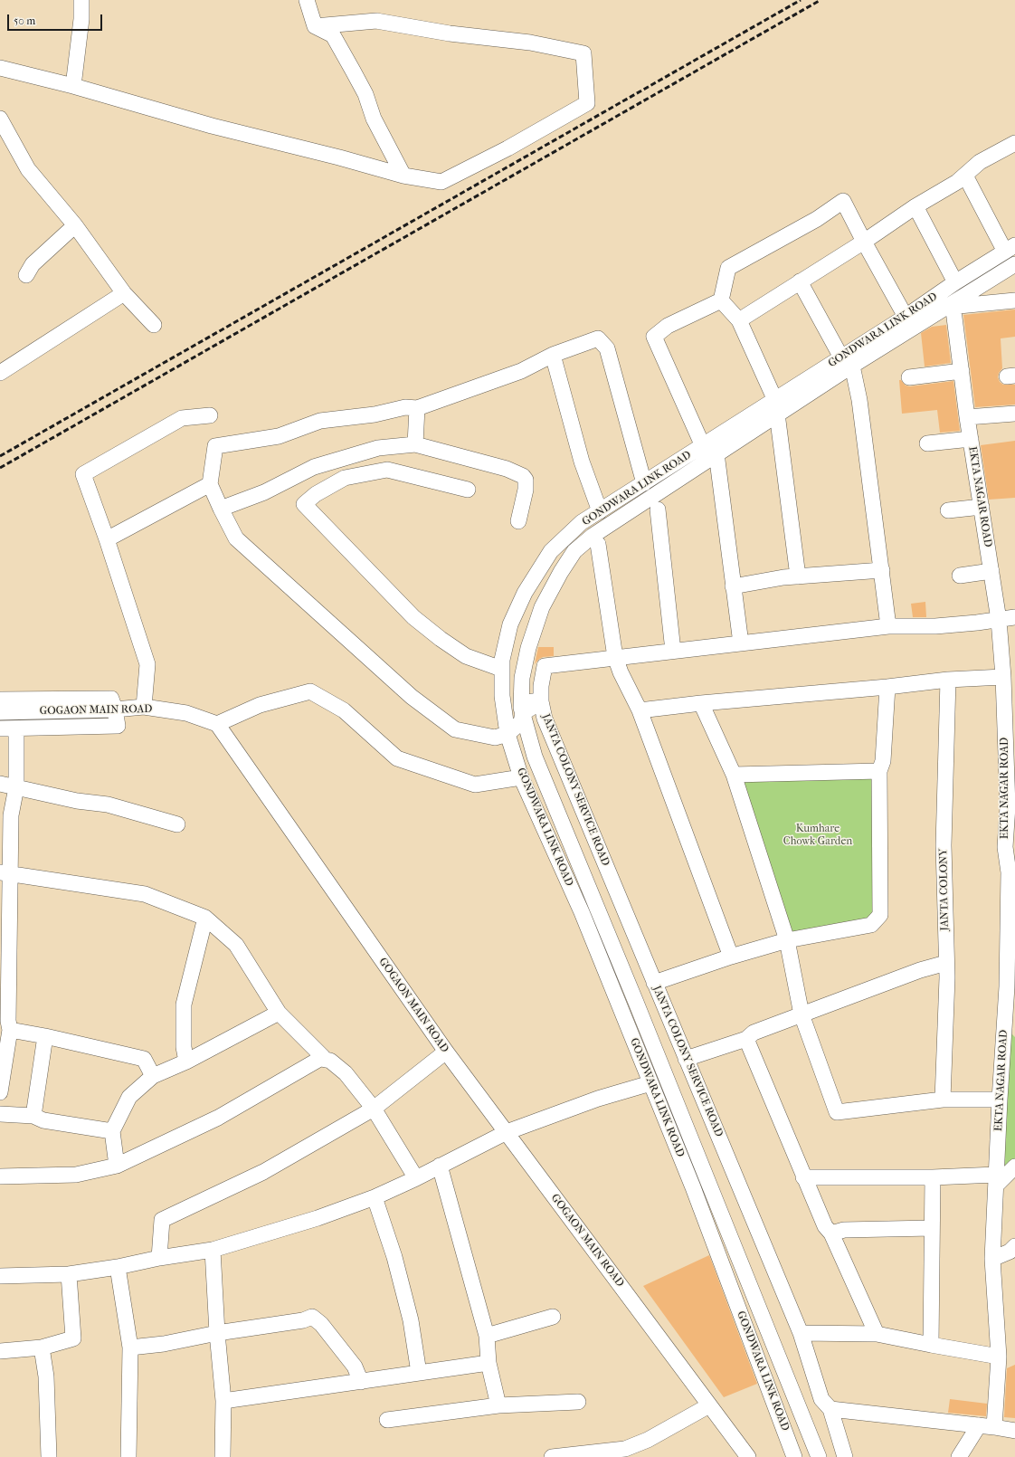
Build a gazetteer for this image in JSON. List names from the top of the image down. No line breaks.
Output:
{"streets":{"street":["GONDWARA LINK ROAD","EKTA NAGAR ROAD","GOGAON MAIN ROAD","JANTA COLONY SERVICE ROAD","JANTA COLONY"]},"crossings":[["GONDWARA LINK ROAD","JANTA COLONY SERVICE ROAD"]],"parks":["Kumhare Chowk Garden"],"scale_bar":"50 m"}
